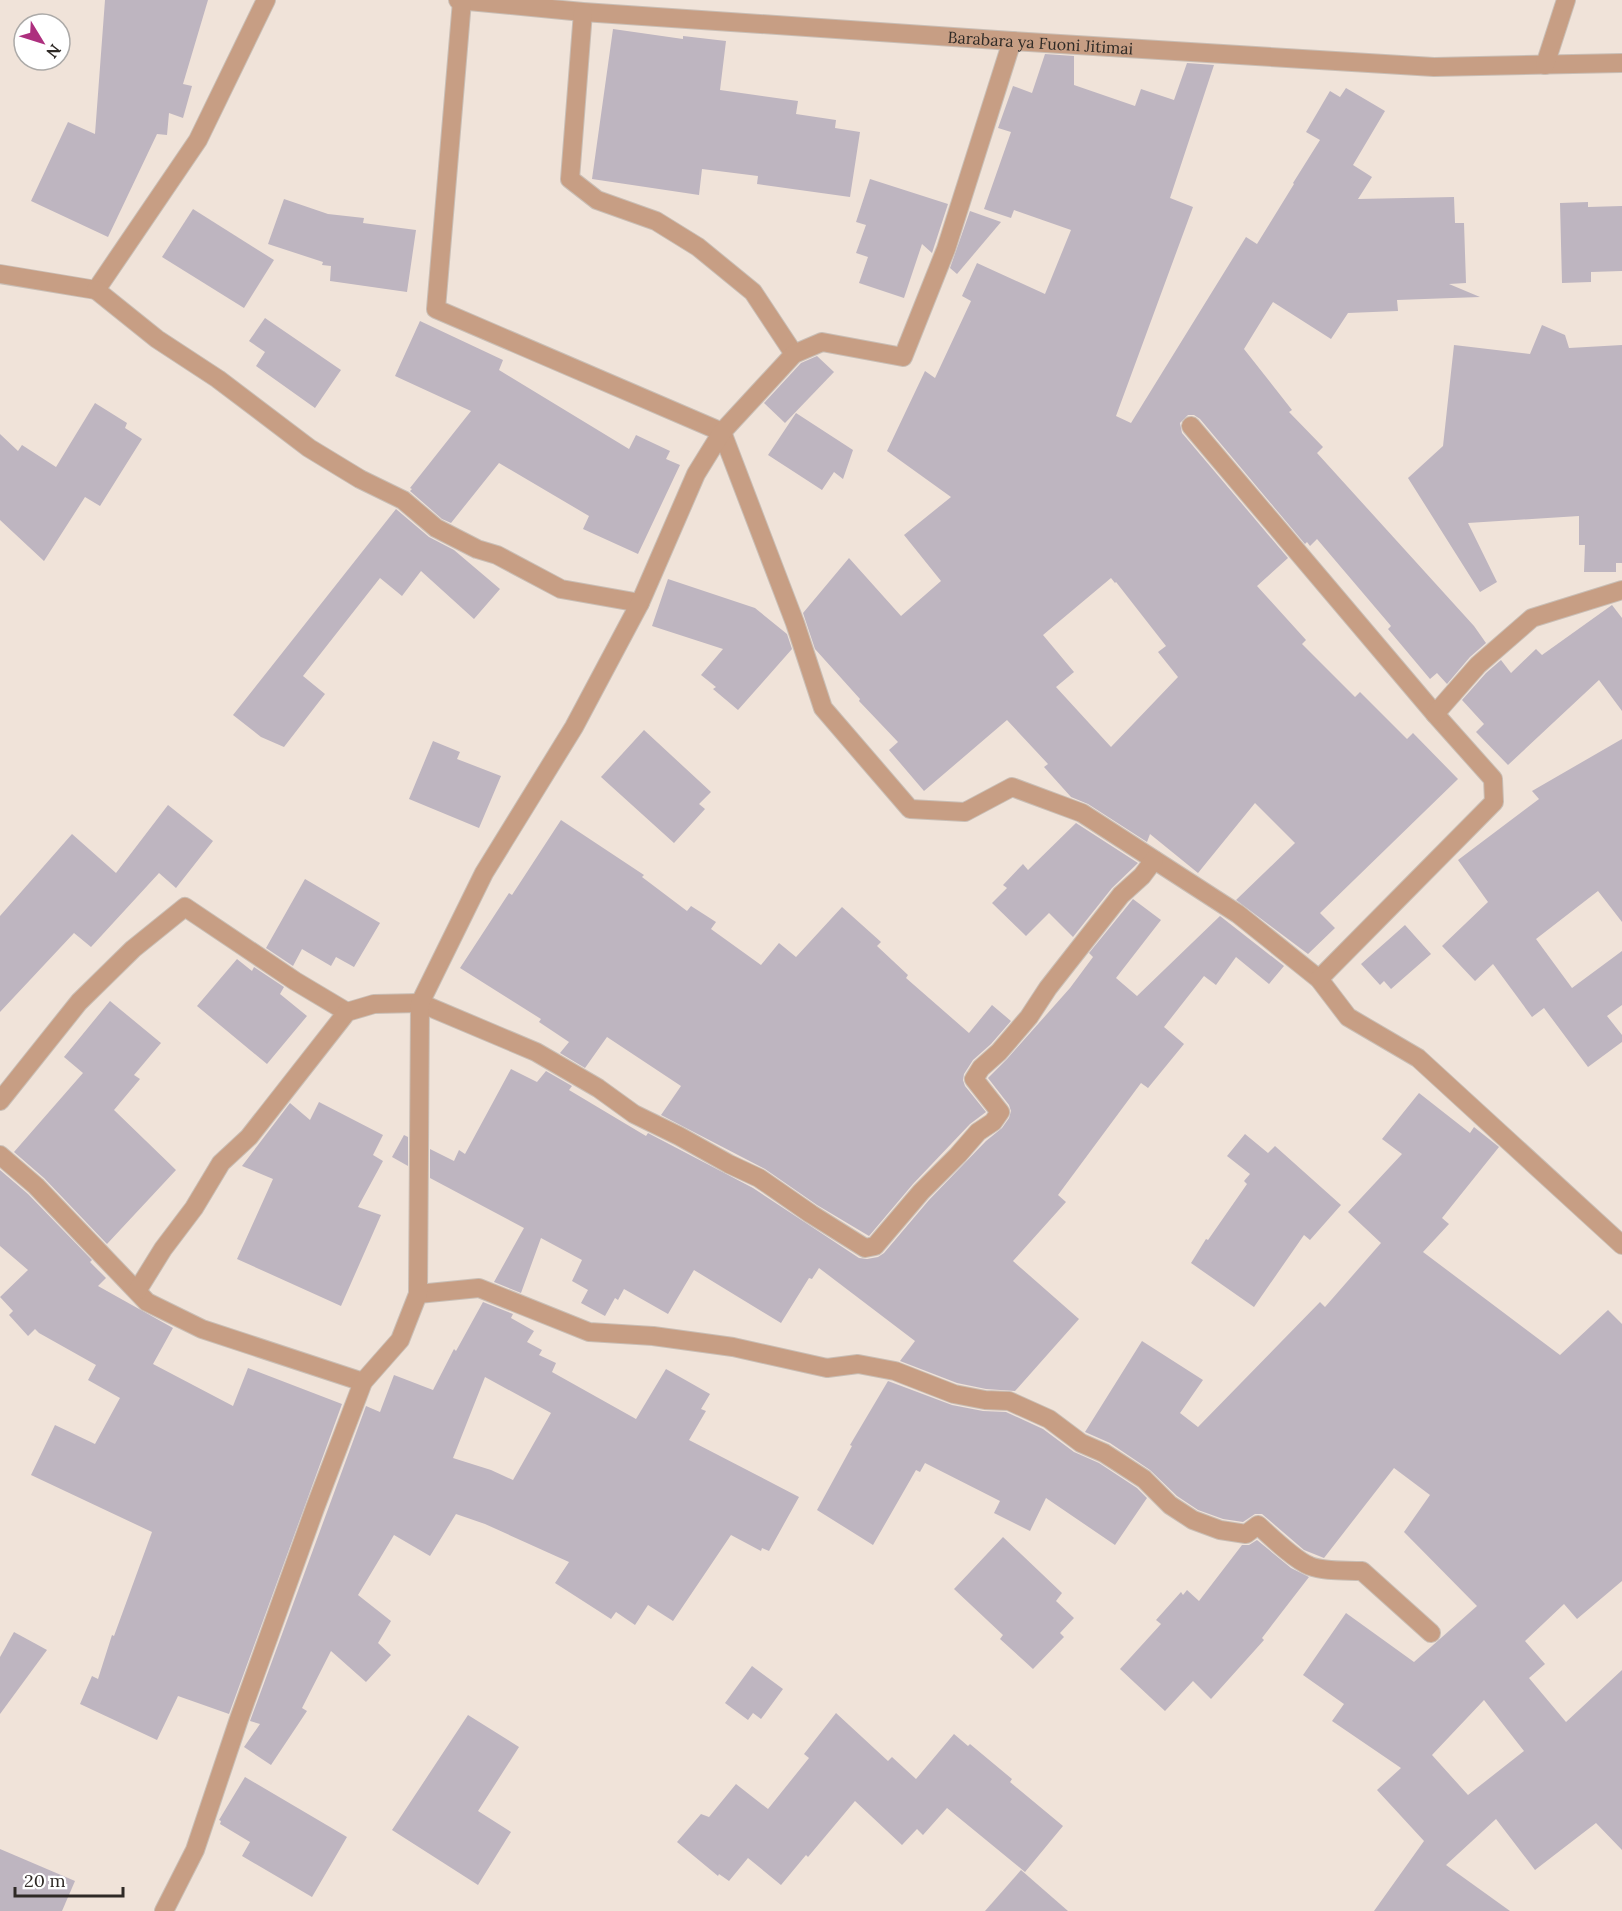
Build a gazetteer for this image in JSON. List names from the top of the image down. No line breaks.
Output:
{"streets":{"street":["Barabara ya Fuoni Jitimai"]},"scale_bar":"20 m","north":"bottom right"}
